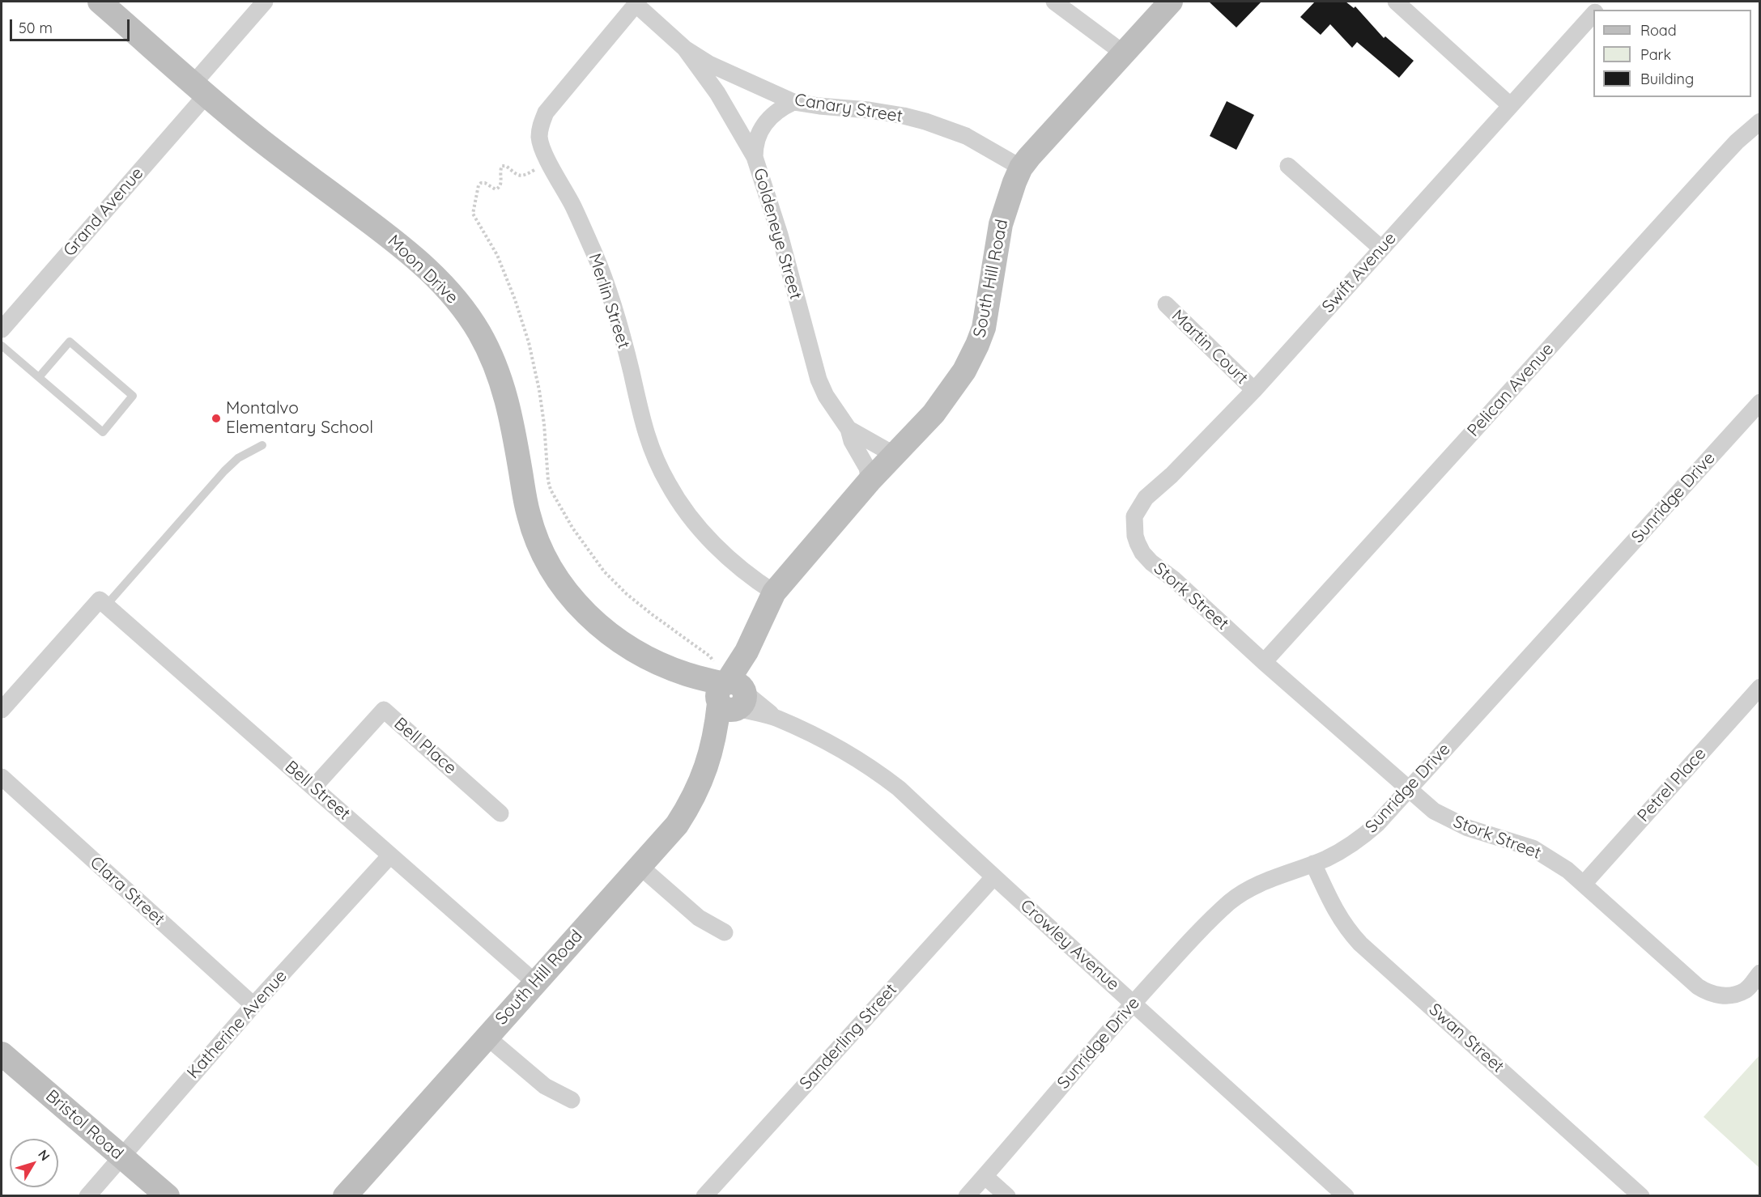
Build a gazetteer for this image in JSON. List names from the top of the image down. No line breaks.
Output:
{"streets":{"street":["Canary Street","Grand Avenue","Goldeneye Street","Moon Drive","Swift Avenue","South Hill Road","Merlin Street","Martin Court","Pelican Avenue","Sunridge Drive","Stork Street","Bell Place","Petrel Place","Bell Street","Clara Street","Crowley Avenue","Katherine Avenue","Sanderling Street","Swan Street","Bristol Road"]},"crossings":[["Canary Street","Goldeneye Street"],["Canary Street","South Hill Road"],["Canary Street","Merlin Street"],["Grand Avenue","Moon Drive"],["Goldeneye Street","South Hill Road"],["Moon Drive","South Hill Road"],["Moon Drive","Crowley Avenue"],["Swift Avenue","Martin Court"],["Swift Avenue","Stork Street"],["South Hill Road","Merlin Street"],["South Hill Road","Bell Street"],["South Hill Road","Crowley Avenue"],["Pelican Avenue","Stork Street"],["Sunridge Drive","Stork Street"],["Sunridge Drive","Crowley Avenue"],["Sunridge Drive","Swan Street"],["Stork Street","Petrel Place"],["Bell Place","Bell Street"],["Bell Street","Katherine Avenue"],["Clara Street","Katherine Avenue"],["Crowley Avenue","Sanderling Street"],["Katherine Avenue","Bristol Road"]],"places":["Montalvo Elementary School"],"legend":["Road","Park","Building"],"scale_bar":"50 m","north":"top right"}
